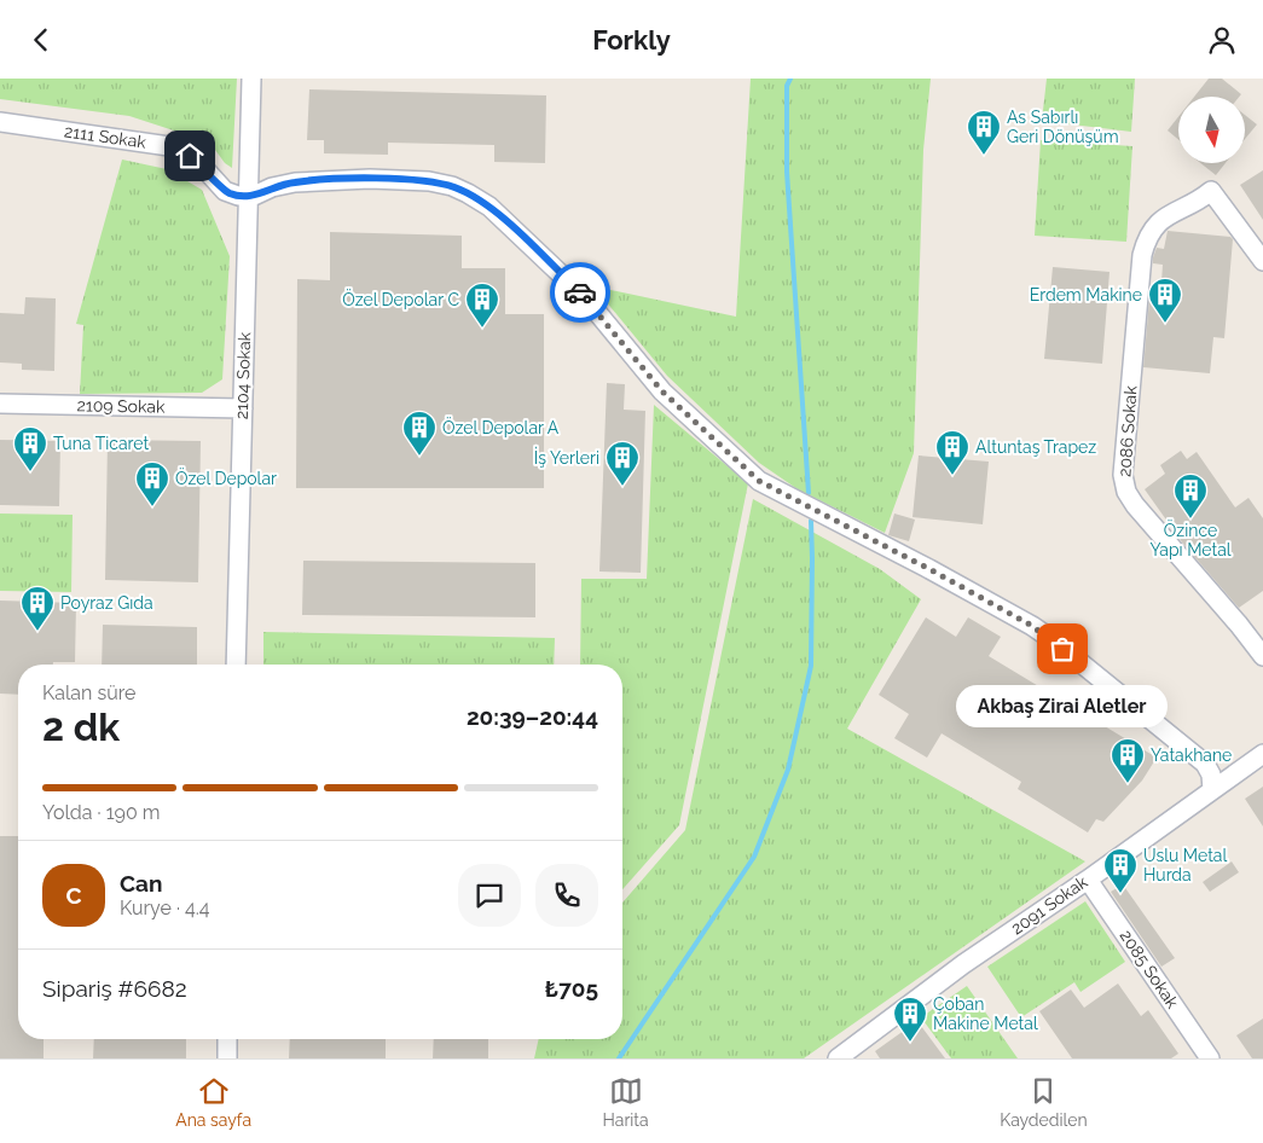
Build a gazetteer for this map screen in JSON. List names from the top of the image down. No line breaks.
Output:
{"streets":{"street":["2111 Sokak","2104 Sokak","2109 Sokak","2086 Sokak","2091 Sokak","2085 Sokak"]},"crossings":[["2111 Sokak","2104 Sokak"],["2104 Sokak","2109 Sokak"],["2091 Sokak","2085 Sokak"]],"places":{"building":["As Sabırlı Geri Dönüşüm","Erdem Makine","Özel Depolar C","Özel Depolar A","Tuna Ticaret","Altuntaş Trapez","İş Yerleri","Özel Depolar","Özince Yapı Metal","Poyraz Gıda","Yatakhane","Uslu Metal Hurda","Çoban Makine Metal"],"other":["Akbaş Zirai Aletler"]},"north":"bottom","page":{"header":"Forkly","heading":["2 dk","Kalan süre","20:39–20:44"],"panel":["Can","Kurye · 4.4","Sipariş #6682","₺705"],"bubble":"Akbaş Zirai Aletler","bar":"Yolda · 190 m","round":"C","tabs":["Ana sayfa","Harita","Kaydedilen"]}}
